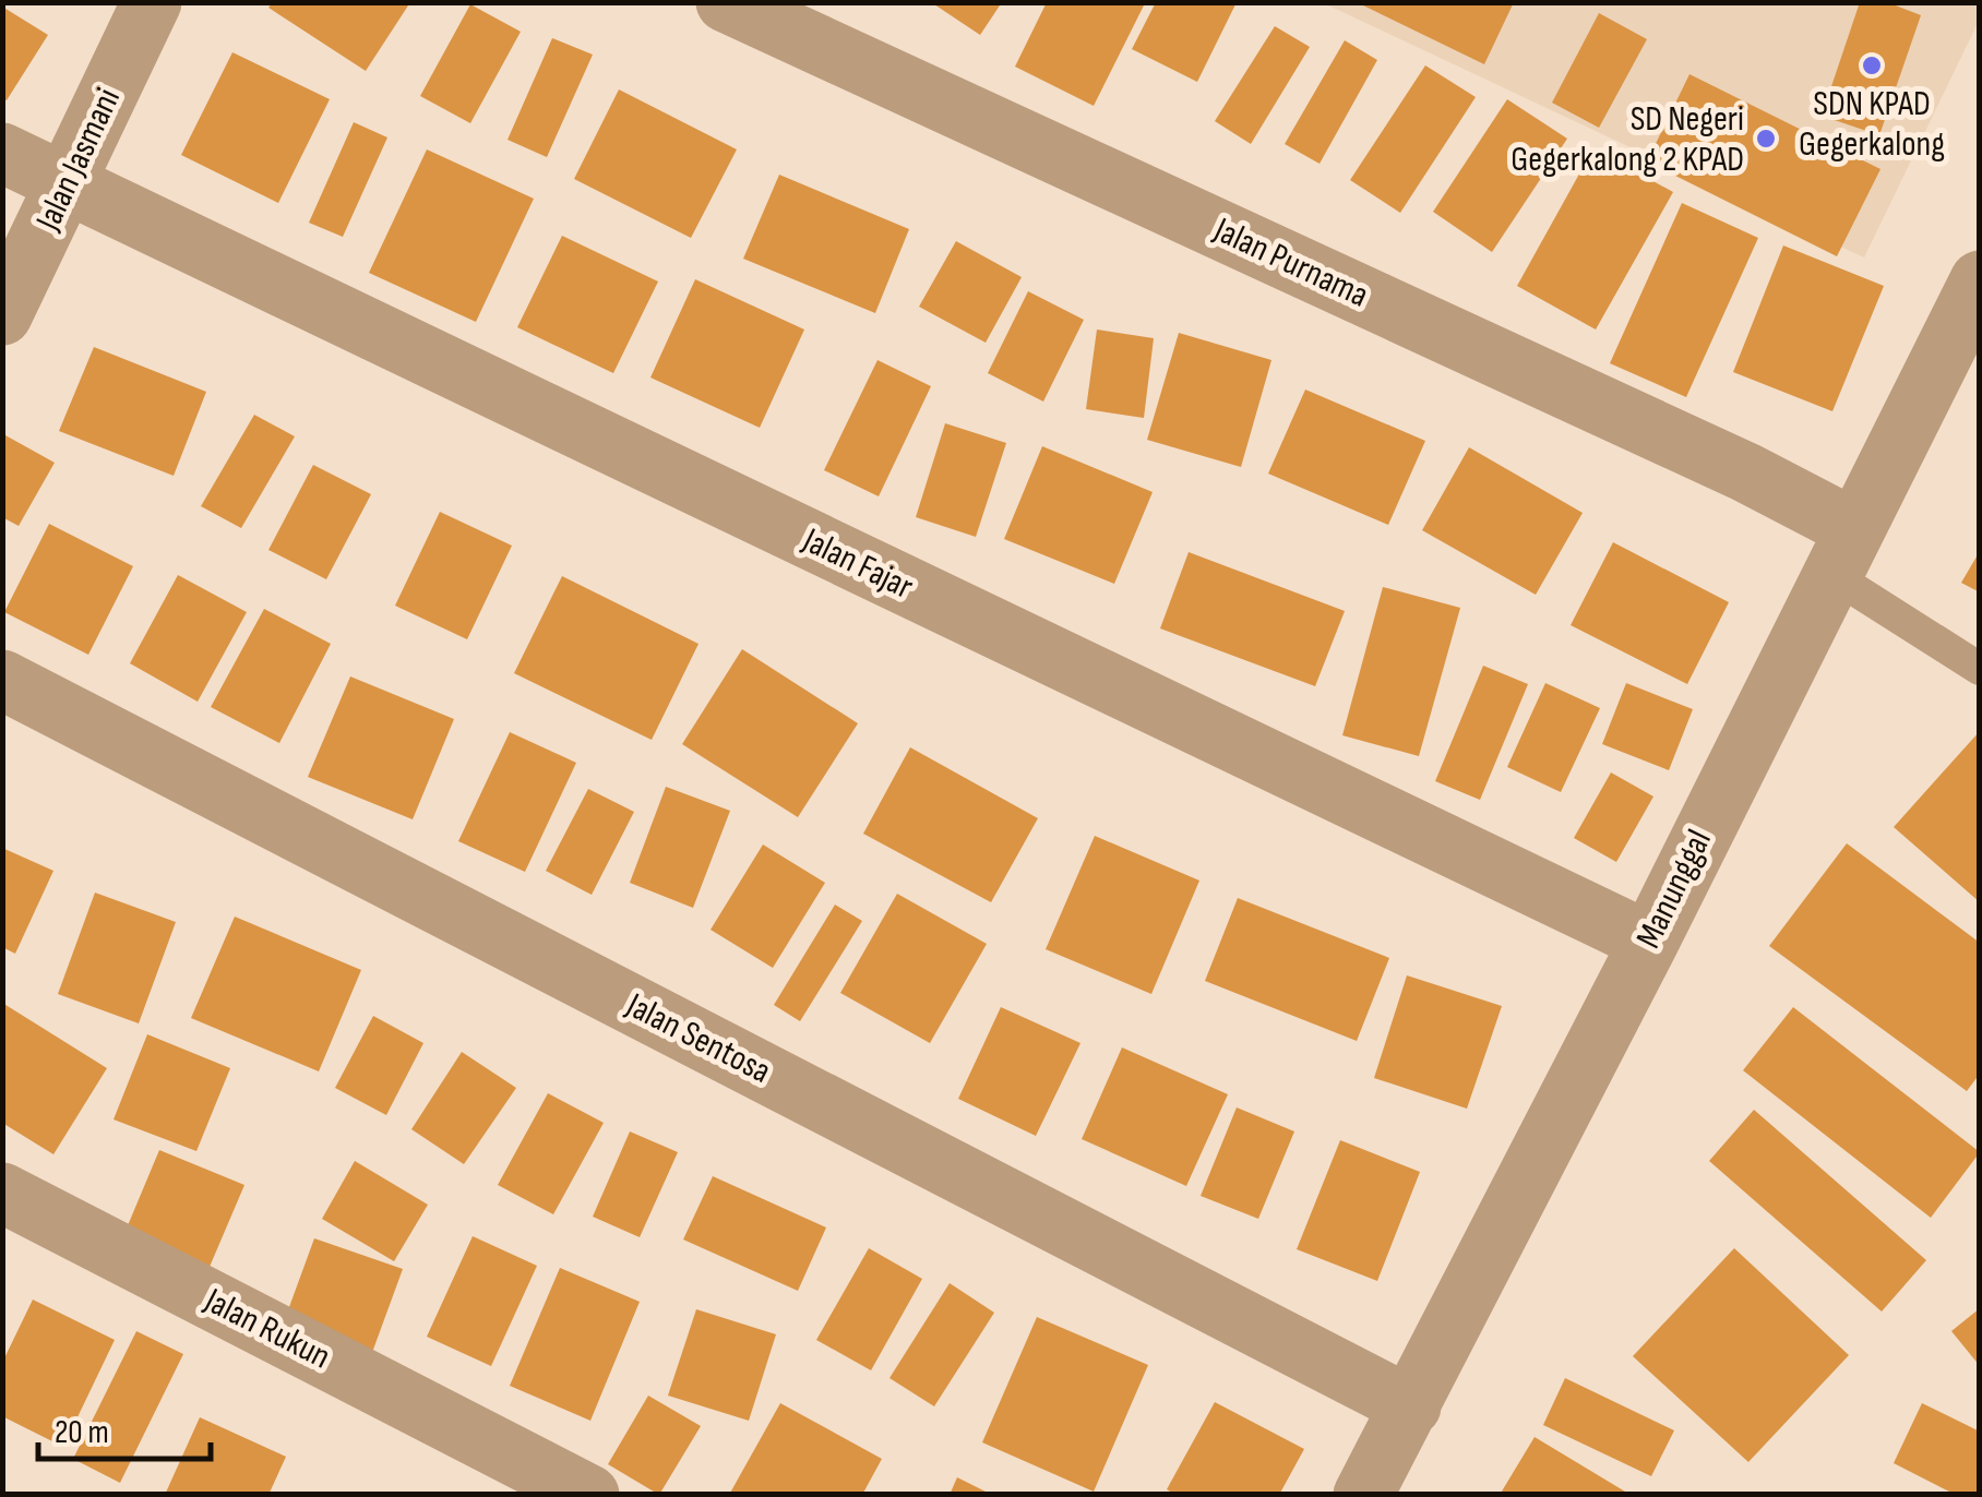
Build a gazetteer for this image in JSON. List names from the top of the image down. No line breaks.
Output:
{"streets":{"street":["Jalan Jasmani","Jalan Purnama","Jalan Fajar","Manunggal","Jalan Sentosa","Jalan Rukun"]},"crossings":[["Jalan Jasmani","Jalan Fajar"],["Jalan Purnama","Manunggal"],["Jalan Fajar","Manunggal"],["Manunggal","Jalan Sentosa"]],"places":["SDN KPAD Gegerkalong","SD Negeri Gegerkalong 2 KPAD"],"scale_bar":"20 m"}
